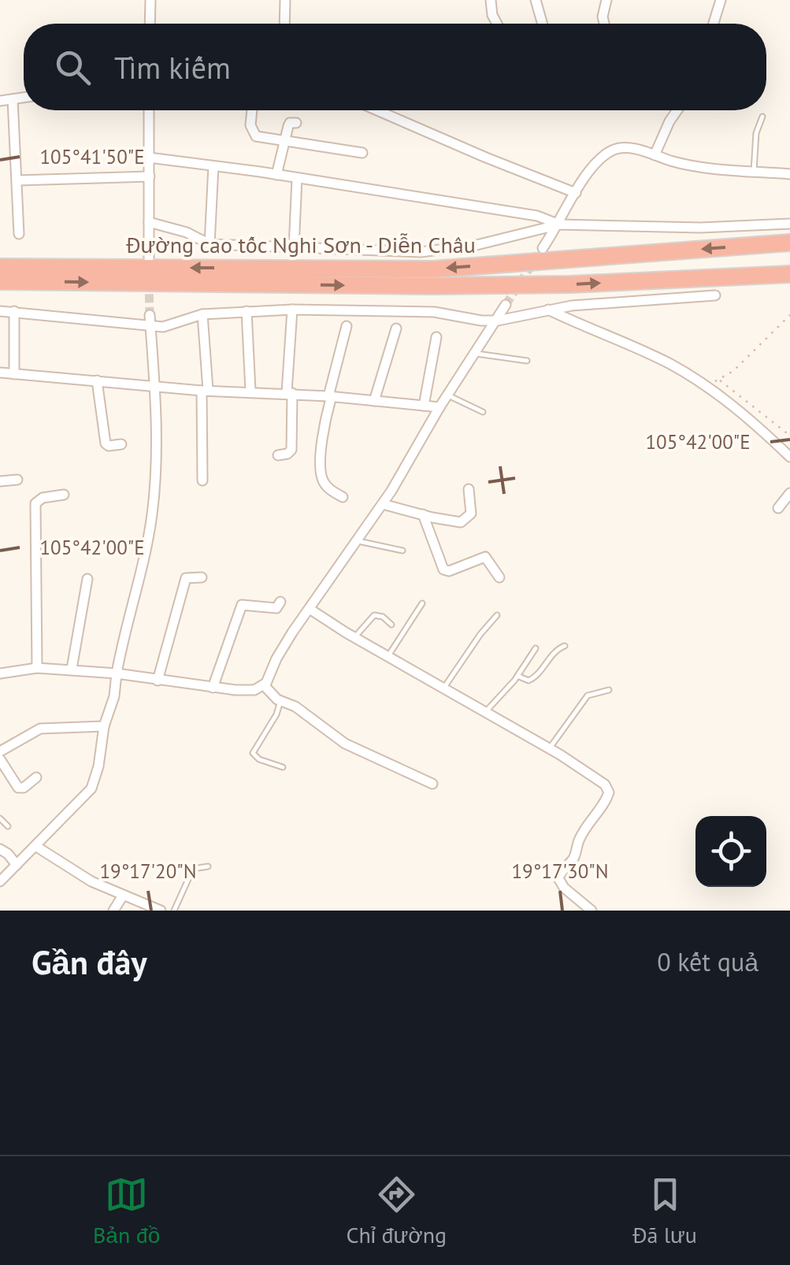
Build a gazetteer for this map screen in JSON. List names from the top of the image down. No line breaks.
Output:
{"streets":{"highway":["Đường cao tốc Nghi Sơn - Diễn Châu"]},"page":{"search":"Tìm kiếm","heading":["Gần đây","0 kết quả"],"nav":["Bản đồ","Chỉ đường","Đã lưu"]},"coordinates":["105°41'50\"E","105°42'00\"E","19°17'20\"N","19°17'30\"N"]}
